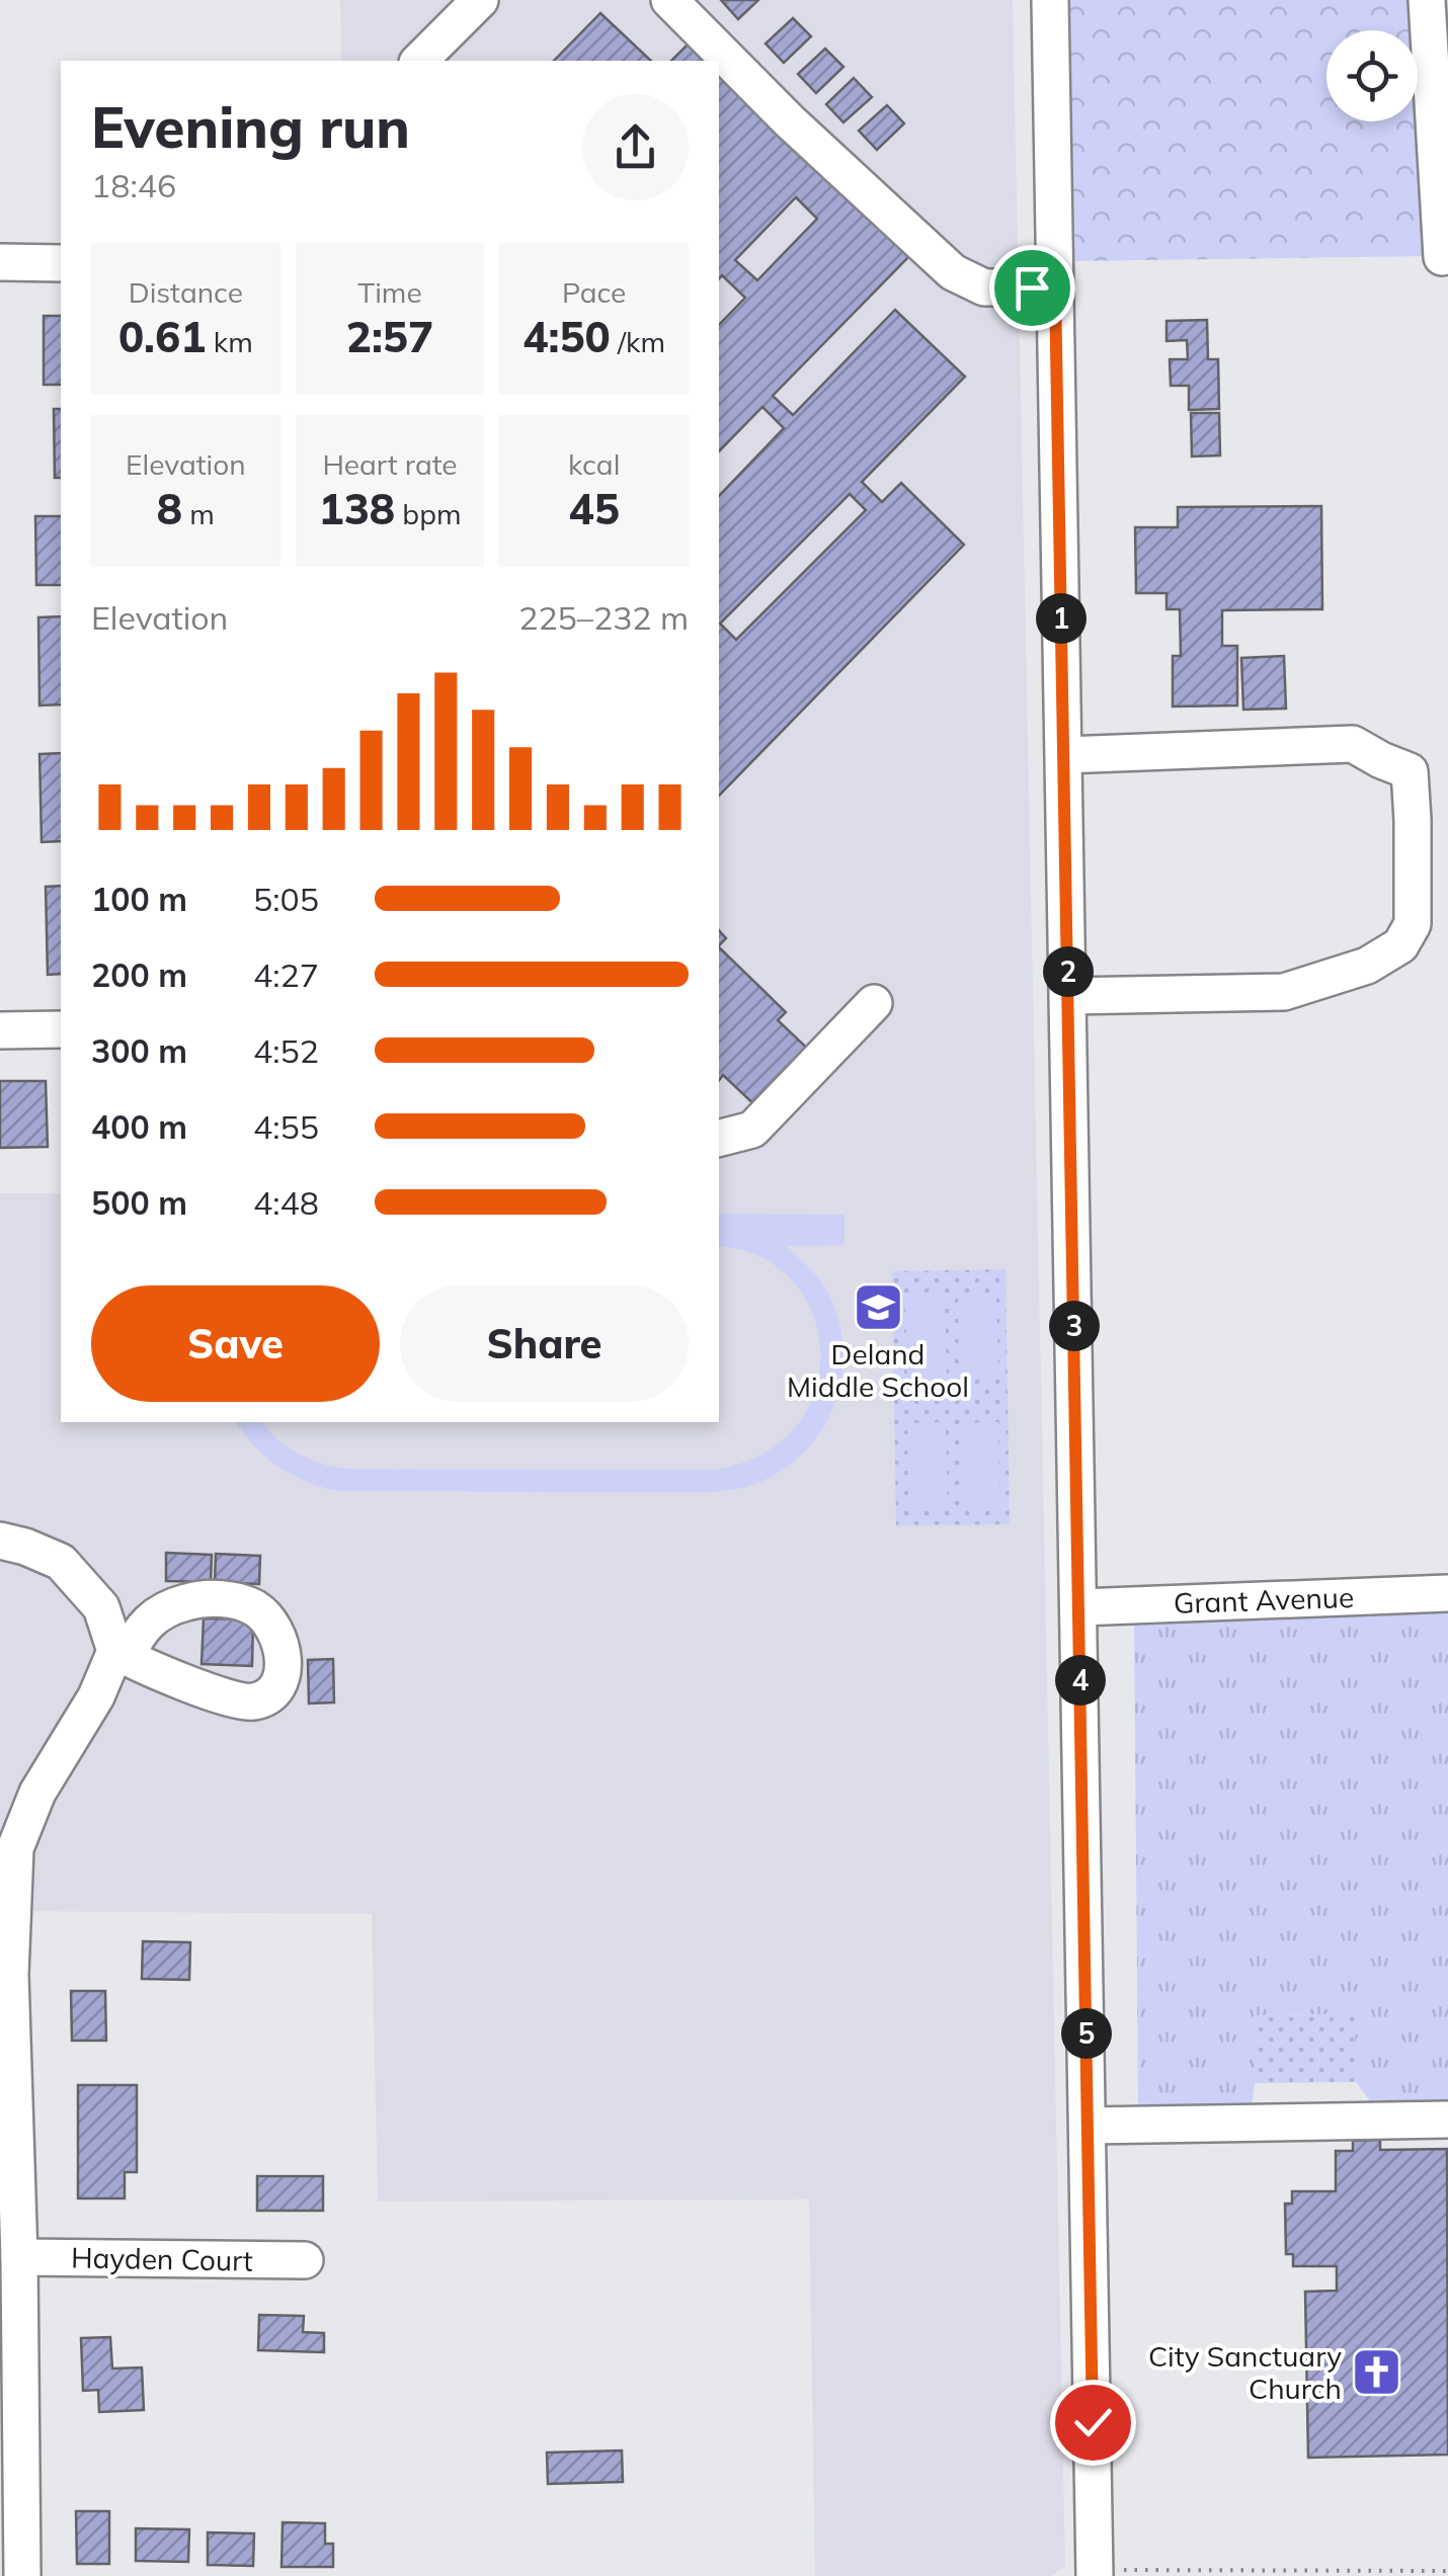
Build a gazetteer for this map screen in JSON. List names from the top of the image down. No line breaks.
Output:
{"streets":{"street":["Grant Avenue","Hayden Court"]},"places":{"school or university":["Deland Middle School"],"church":["City Sanctuary Church"]},"page":{"heading":["Evening run","18:46"],"stats":[["Distance","0.61 km"],["Time","2:57"],["Pace","4:50 /km"],["Elevation","8 m"],["Heart rate","138 bpm"],["kcal","45"]],"chart":["Elevation","225–232 m"],"pins":["1","2","3","4","5"],"list":[{"name":"100 m","note":"5:05"},{"name":"200 m","note":"4:27"},{"name":"300 m","note":"4:52"},{"name":"400 m","note":"4:55"},{"name":"500 m","note":"4:48"}],"buttons":["Save","Share"]}}
